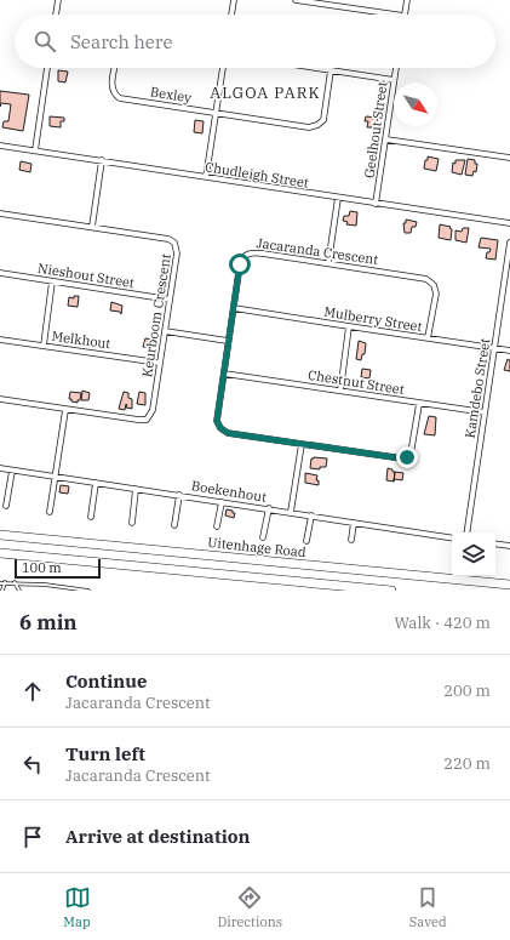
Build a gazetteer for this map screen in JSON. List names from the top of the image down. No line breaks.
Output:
{"streets":{"main road":["Uitenhage Road"],"street":["Bexley","Geelhout Street","Chudleigh Street","Jacaranda Crescent","Nieshout Street","Keurboom Crescent","Mulberry Street","Melkhout","Chestnut Street","Kamdebo Street","Boekenhout"]},"crossings":[["Geelhout Street","Chudleigh Street"],["Jacaranda Crescent","Mulberry Street"],["Jacaranda Crescent","Chestnut Street"],["Nieshout Street","Keurboom Crescent"],["Keurboom Crescent","Melkhout"],["Mulberry Street","Kamdebo Street"],["Chestnut Street","Kamdebo Street"]],"districts":["ALGOA PARK"],"scale_bar":"100 m","north":"bottom right","page":{"search":"Search here","scale":"100 m","heading":["6 min","Walk · 420 m"],"list":[["Continue","Jacaranda Crescent","200 m"],["Turn left","Jacaranda Crescent","220 m"],"Arrive at destination"],"nav":["Map","Directions","Saved"]}}
